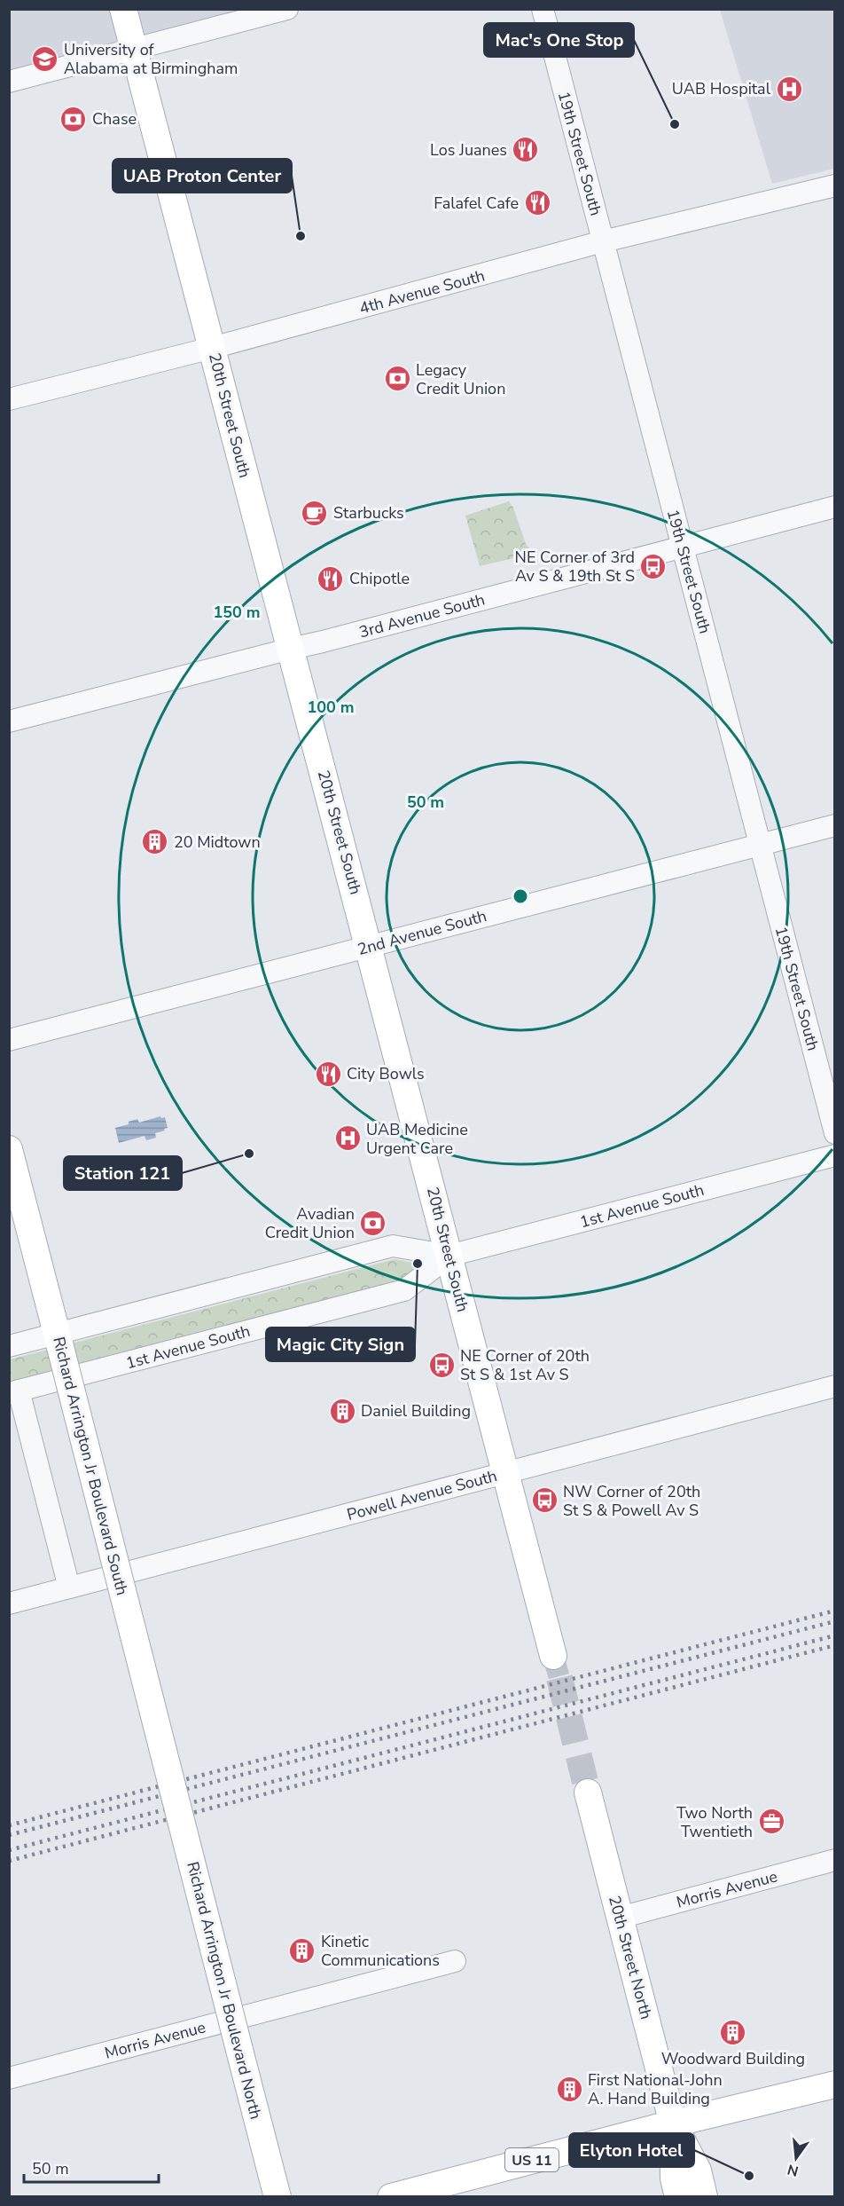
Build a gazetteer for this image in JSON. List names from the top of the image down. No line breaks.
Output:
{"streets":{"main road":["20th Street South","Richard Arrington Jr Boulevard South","20th Street North","Richard Arrington Jr Boulevard North","US 11"],"street":["19th Street South","4th Avenue South","3rd Avenue South","2nd Avenue South","1st Avenue South","Powell Avenue South","Morris Avenue"]},"crossings":[["19th Street South","4th Avenue South"],["19th Street South","3rd Avenue South"],["19th Street South","2nd Avenue South"],["4th Avenue South","20th Street South"],["20th Street South","3rd Avenue South"],["20th Street South","2nd Avenue South"],["20th Street South","1st Avenue South"],["20th Street South","Powell Avenue South"],["1st Avenue South","Richard Arrington Jr Boulevard South"],["Richard Arrington Jr Boulevard South","Richard Arrington Jr Boulevard North"],["Morris Avenue","20th Street North"],["20th Street North","US 11"]],"places":{"school or university":["University of Alabama at Birmingham"],"hospital":["UAB Hospital","UAB Medicine Urgent Care"],"bank":["Chase","Legacy Credit Union","Avadian Credit Union"],"other":["Mac's One Stop","UAB Proton Center","Station 121","Magic City Sign","Elyton Hotel"],"restaurant":["Los Juanes","Falafel Cafe","Chipotle","City Bowls"],"cafe":["Starbucks"],"bus stop":["NE Corner of 3rd Av S & 19th St S","NE Corner of 20th St S & 1st Av S","NW Corner of 20th St S & Powell Av S"],"building":["20 Midtown","Daniel Building","Kinetic Communications","Woodward Building","First National-John A. Hand Building"],"office":["Two North Twentieth"]},"scale_bar":"50 m","north":"bottom","rings":["150 m","100 m","50 m"]}
